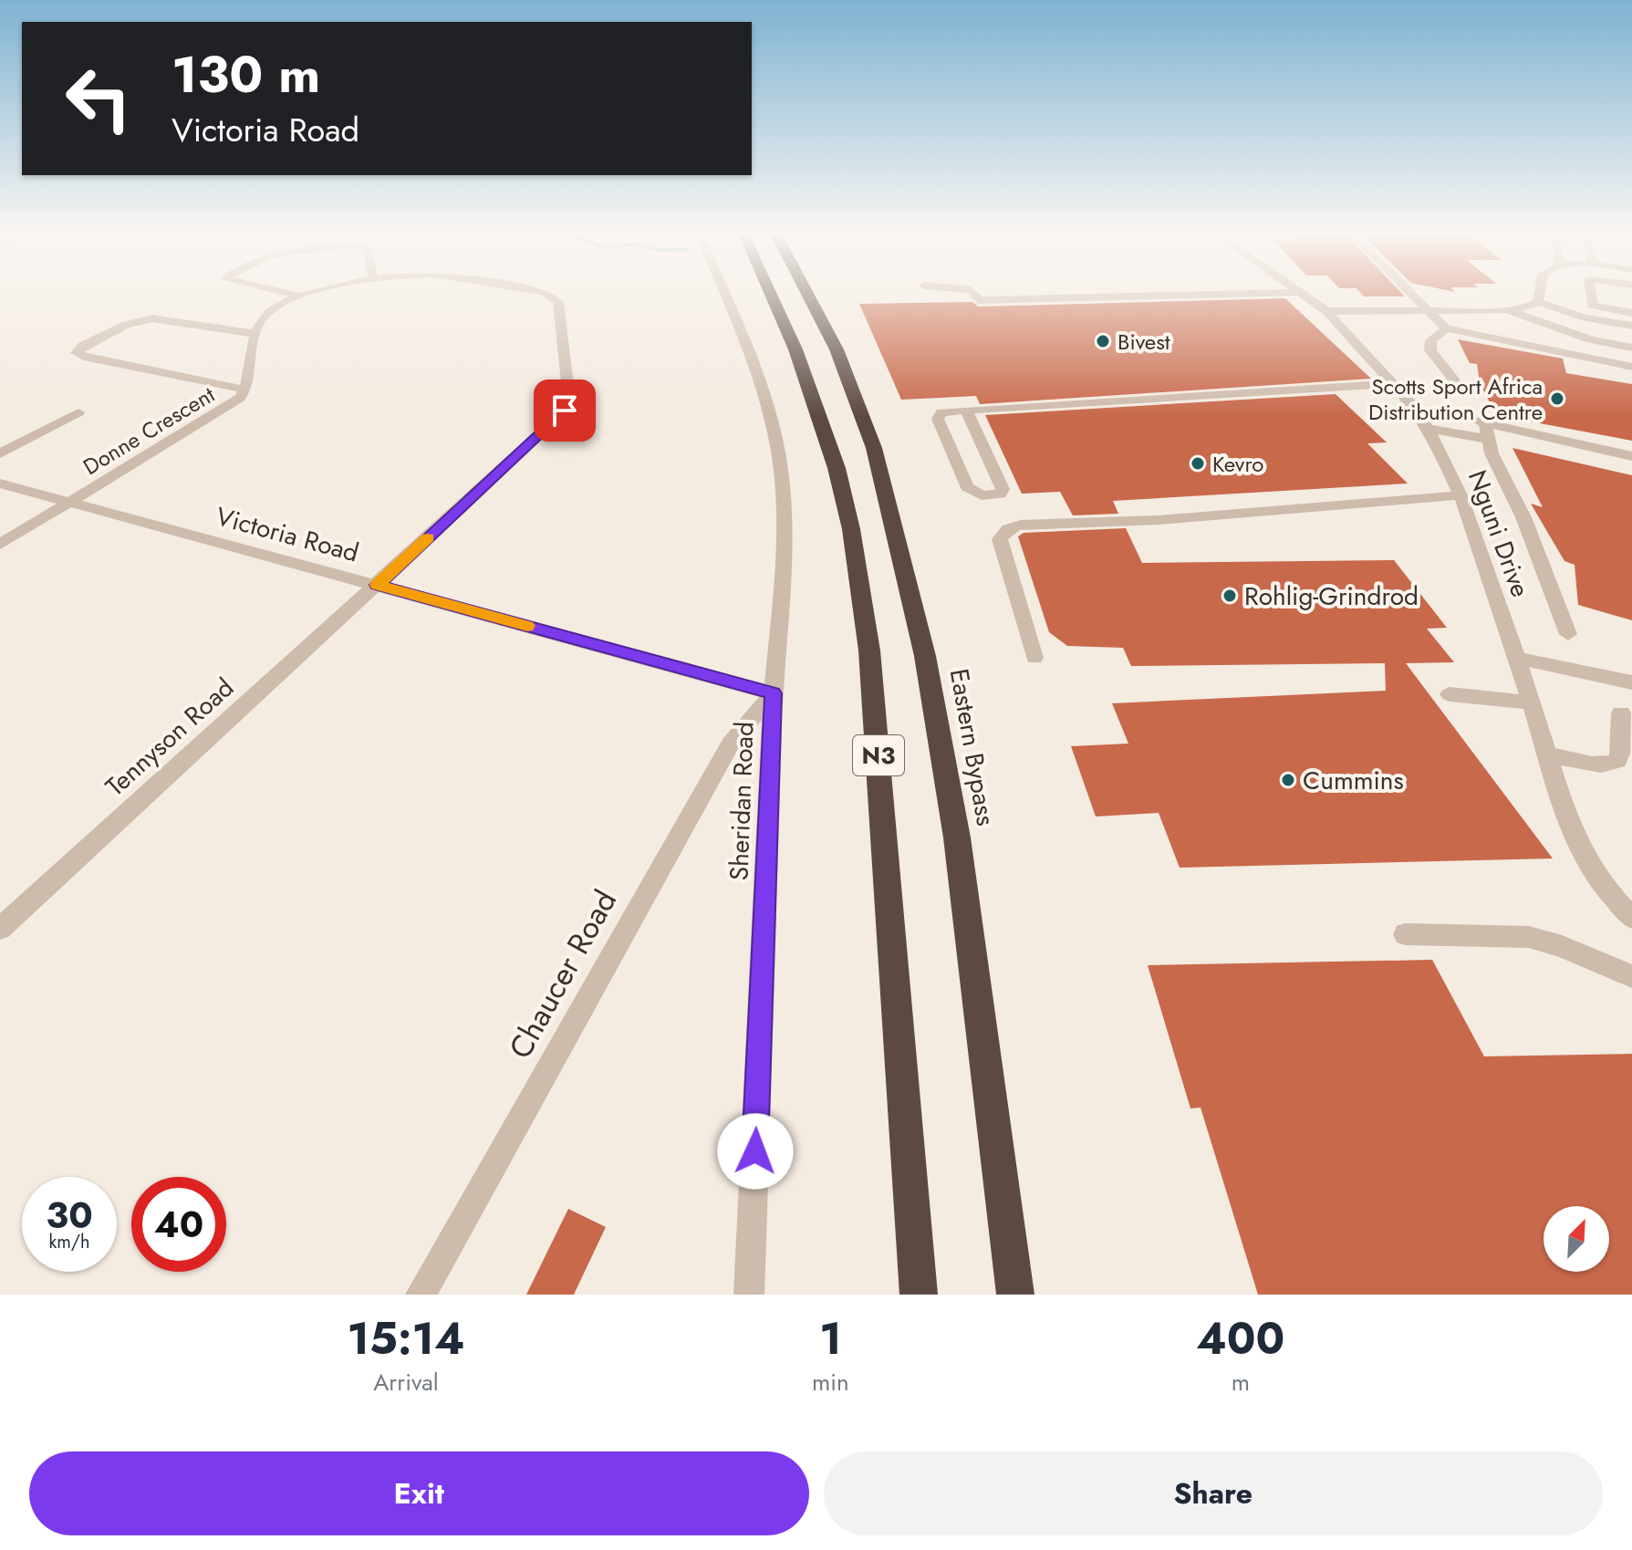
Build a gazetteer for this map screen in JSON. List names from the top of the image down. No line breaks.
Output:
{"streets":{"highway":["Eastern Bypass","N3"],"street":["Donne Crescent","Nguni Drive","Victoria Road","Tennyson Road","Sheridan Road","Chaucer Road"]},"crossings":[["Donne Crescent","Victoria Road"],["Victoria Road","Tennyson Road"],["Victoria Road","Sheridan Road"],["Victoria Road","Chaucer Road"],["Sheridan Road","Chaucer Road"]],"places":["Bivest","Scotts Sport Africa Distribution Centre","Kevro","Rohlig-Grindrod","Cummins"],"north":"top right","page":{"turn":["130 m","Victoria Road"],"speed":"30 km/h","limit":"40","eta":["15:14","Arrival","1","min","400","m"],"buttons":["Exit","Share"]}}
